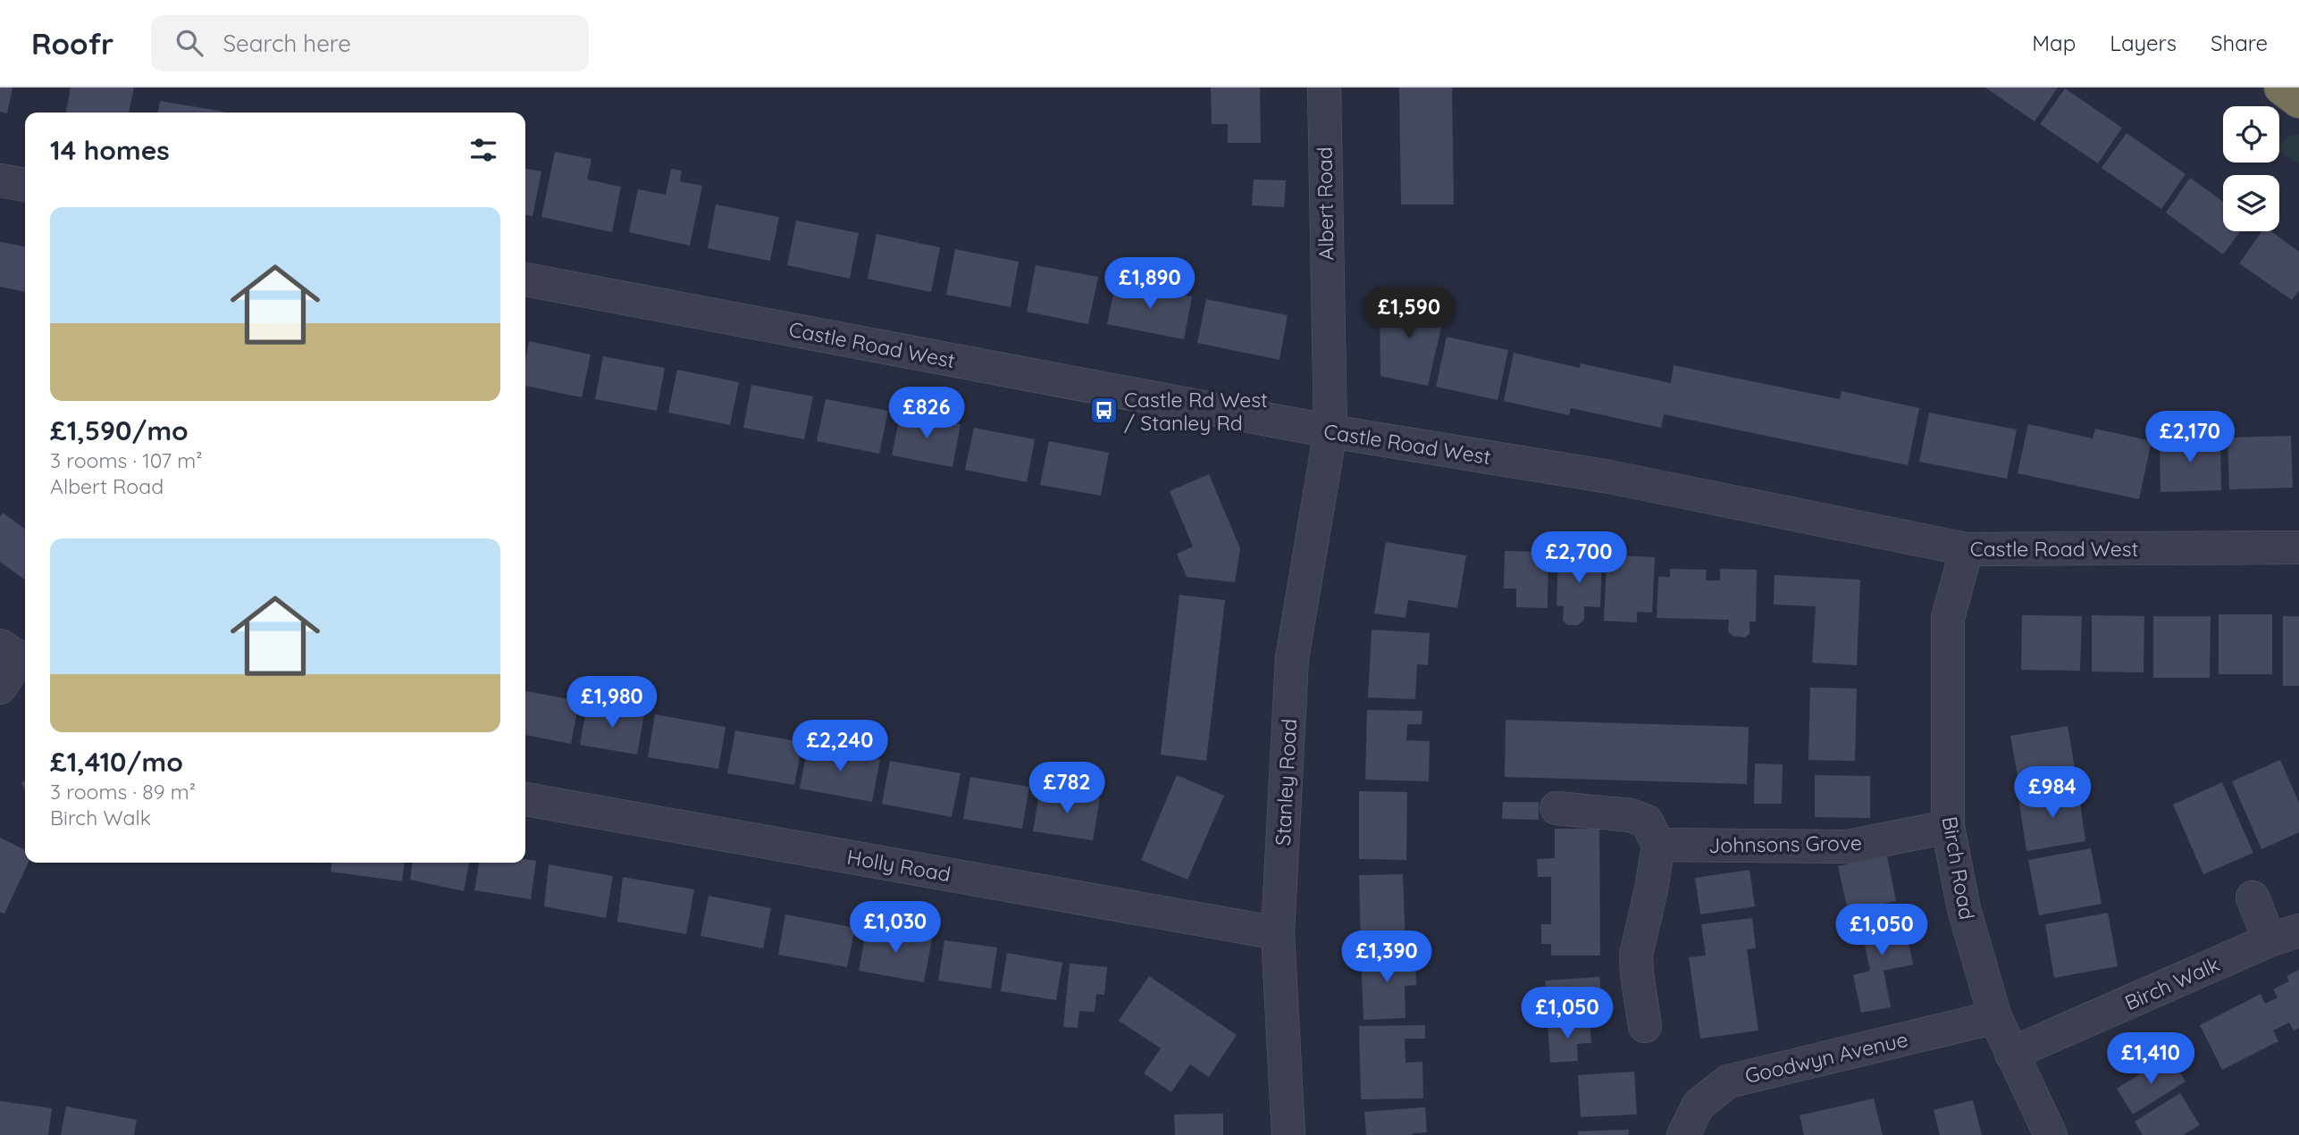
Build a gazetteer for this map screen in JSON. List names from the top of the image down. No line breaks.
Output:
{"streets":{"street":["Albert Road","Castle Road West","Stanley Road","Johnsons Grove","Holly Road","Birch Road","Birch Walk","Goodwyn Avenue"]},"crossings":[["Albert Road","Castle Road West"],["Albert Road","Stanley Road"],["Castle Road West","Stanley Road"],["Castle Road West","Birch Road"],["Stanley Road","Holly Road"],["Johnsons Grove","Birch Road"],["Birch Road","Birch Walk"],["Birch Road","Goodwyn Avenue"]],"places":{"bus stop":["Castle Rd West / Stanley Rd"]},"page":{"header":"Roofr","search":"Search here","nav":["Map","Layers","Share"],"heading":"14 homes","list":[{"name":"£1,590/mo","note":"3 rooms · 107 m² · Albert Road"},{"name":"£1,410/mo","note":"3 rooms · 89 m² · Birch Walk"}],"price":["£1,890","£1,590","£826","£2,170","£2,700","£1,980","£2,240","£782","£984","£1,030","£1,050","£1,390","£1,050","£1,410"]}}
